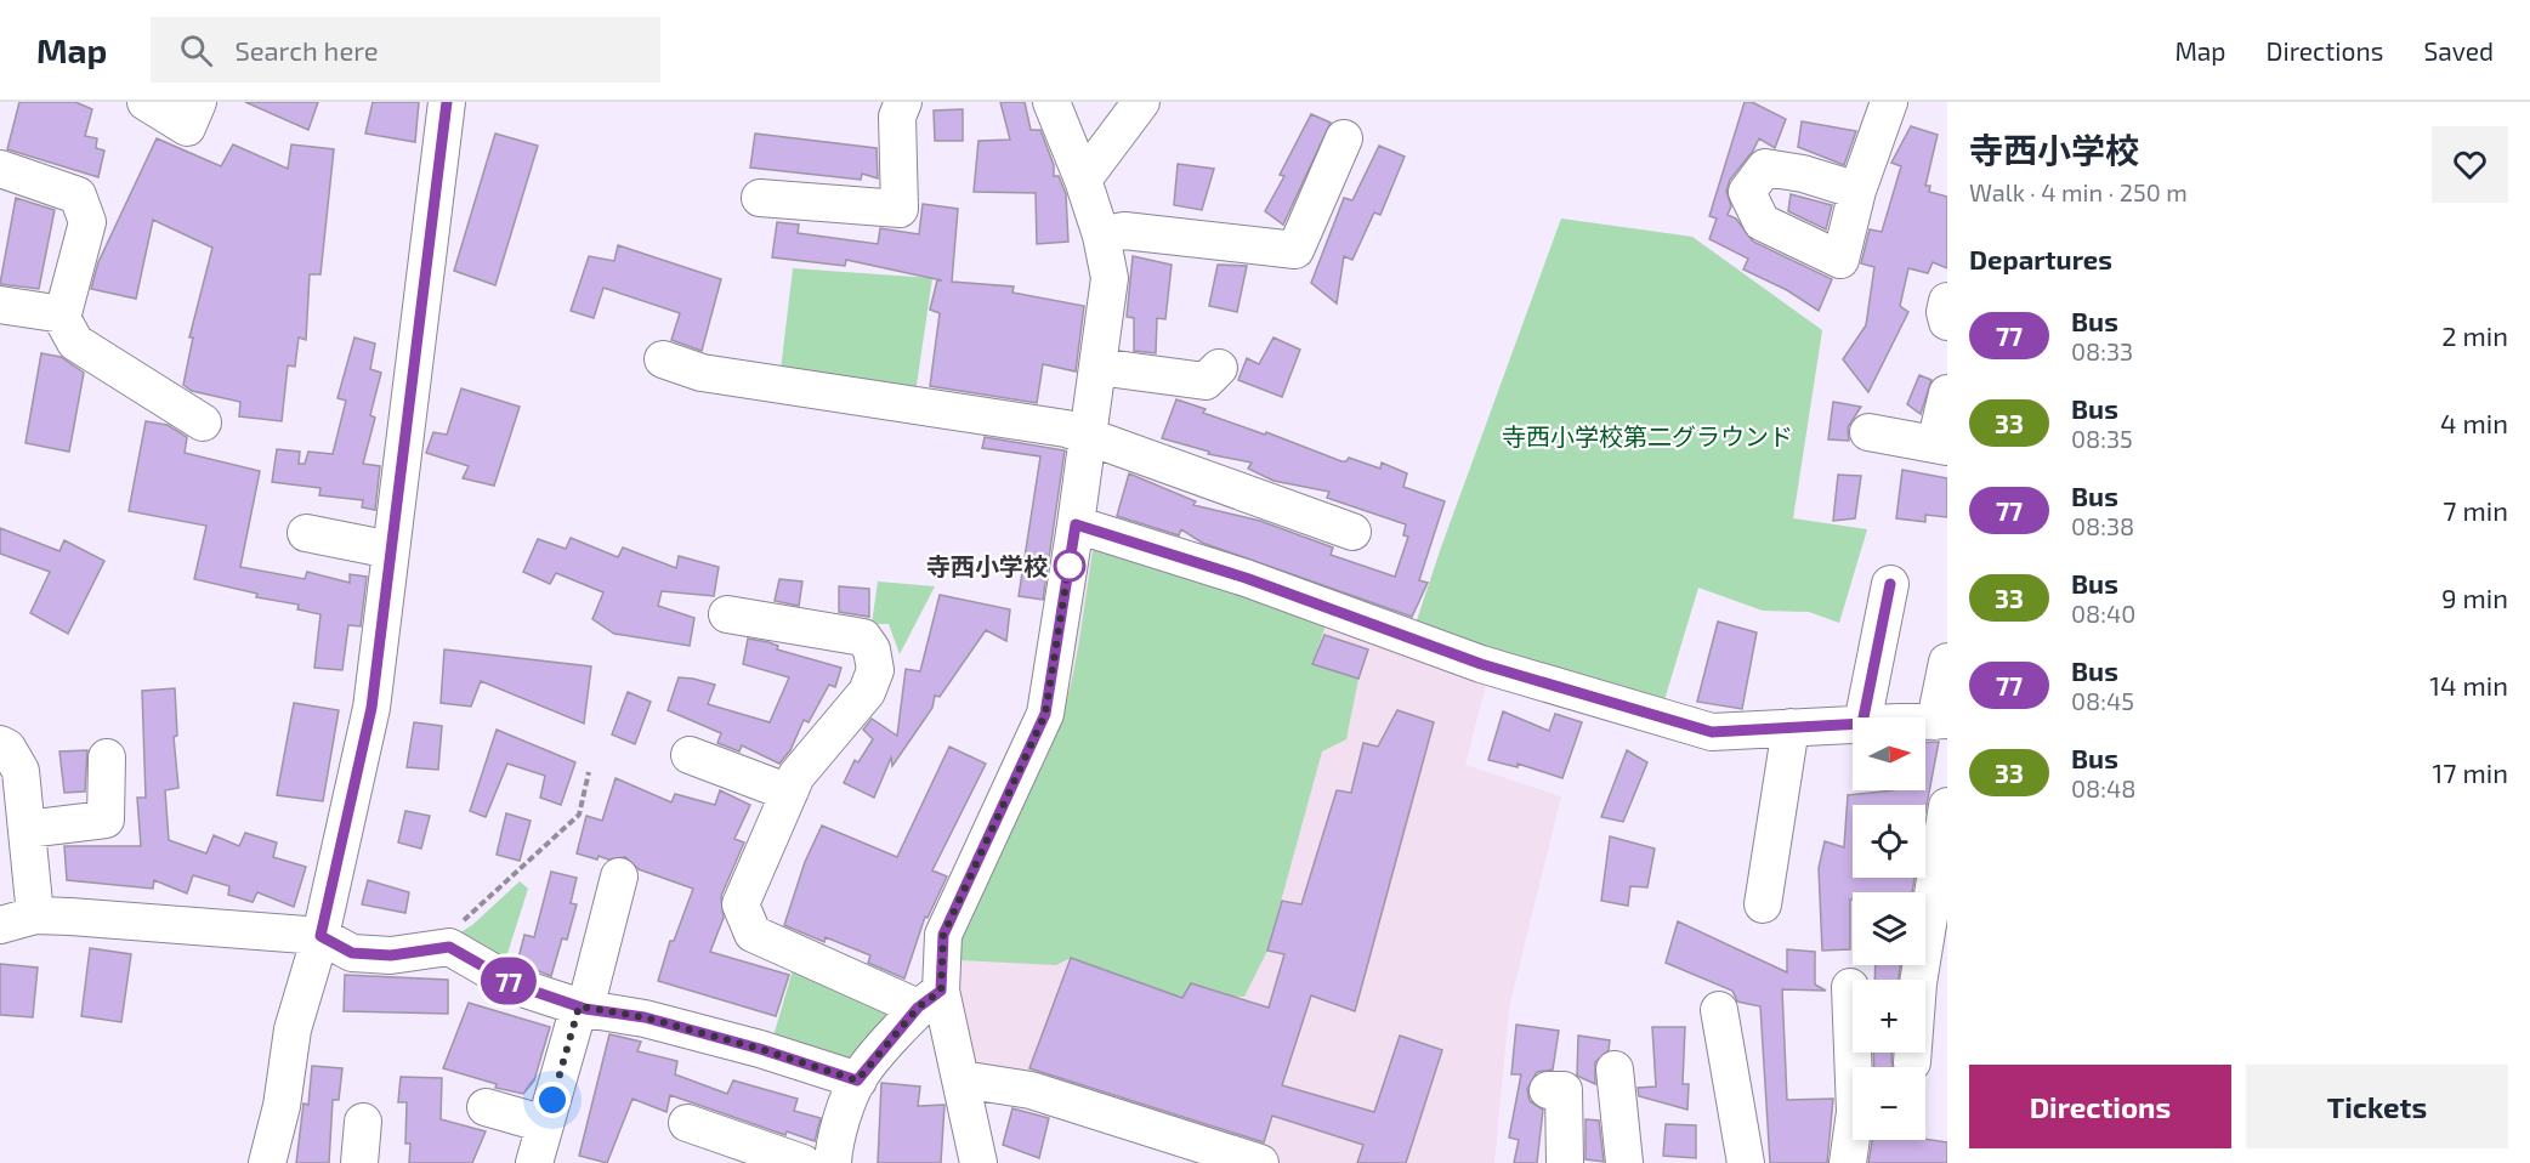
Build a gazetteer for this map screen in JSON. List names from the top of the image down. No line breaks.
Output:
{"parks":["寺西小学校第二グラウンド"],"places":["寺西小学校"],"lines":["bus line 77"],"north":"right","page":{"header":"Map","search":"Search here","nav":["Map","Directions","Saved"],"on_map":"77","heading":[["寺西小学校","Walk · 4 min · 250 m"],"Departures"],"list":[{"mark":"77","name":"Bus","note":"08:33","value":"2 min"},{"mark":"33","name":"Bus","note":"08:35","value":"4 min"},{"mark":"77","name":"Bus","note":"08:38","value":"7 min"},{"mark":"33","name":"Bus","note":"08:40","value":"9 min"},{"mark":"77","name":"Bus","note":"08:45","value":"14 min"},{"mark":"33","name":"Bus","note":"08:48","value":"17 min"}],"map_buttons":["+","−"],"buttons":["Directions","Tickets"]}}
